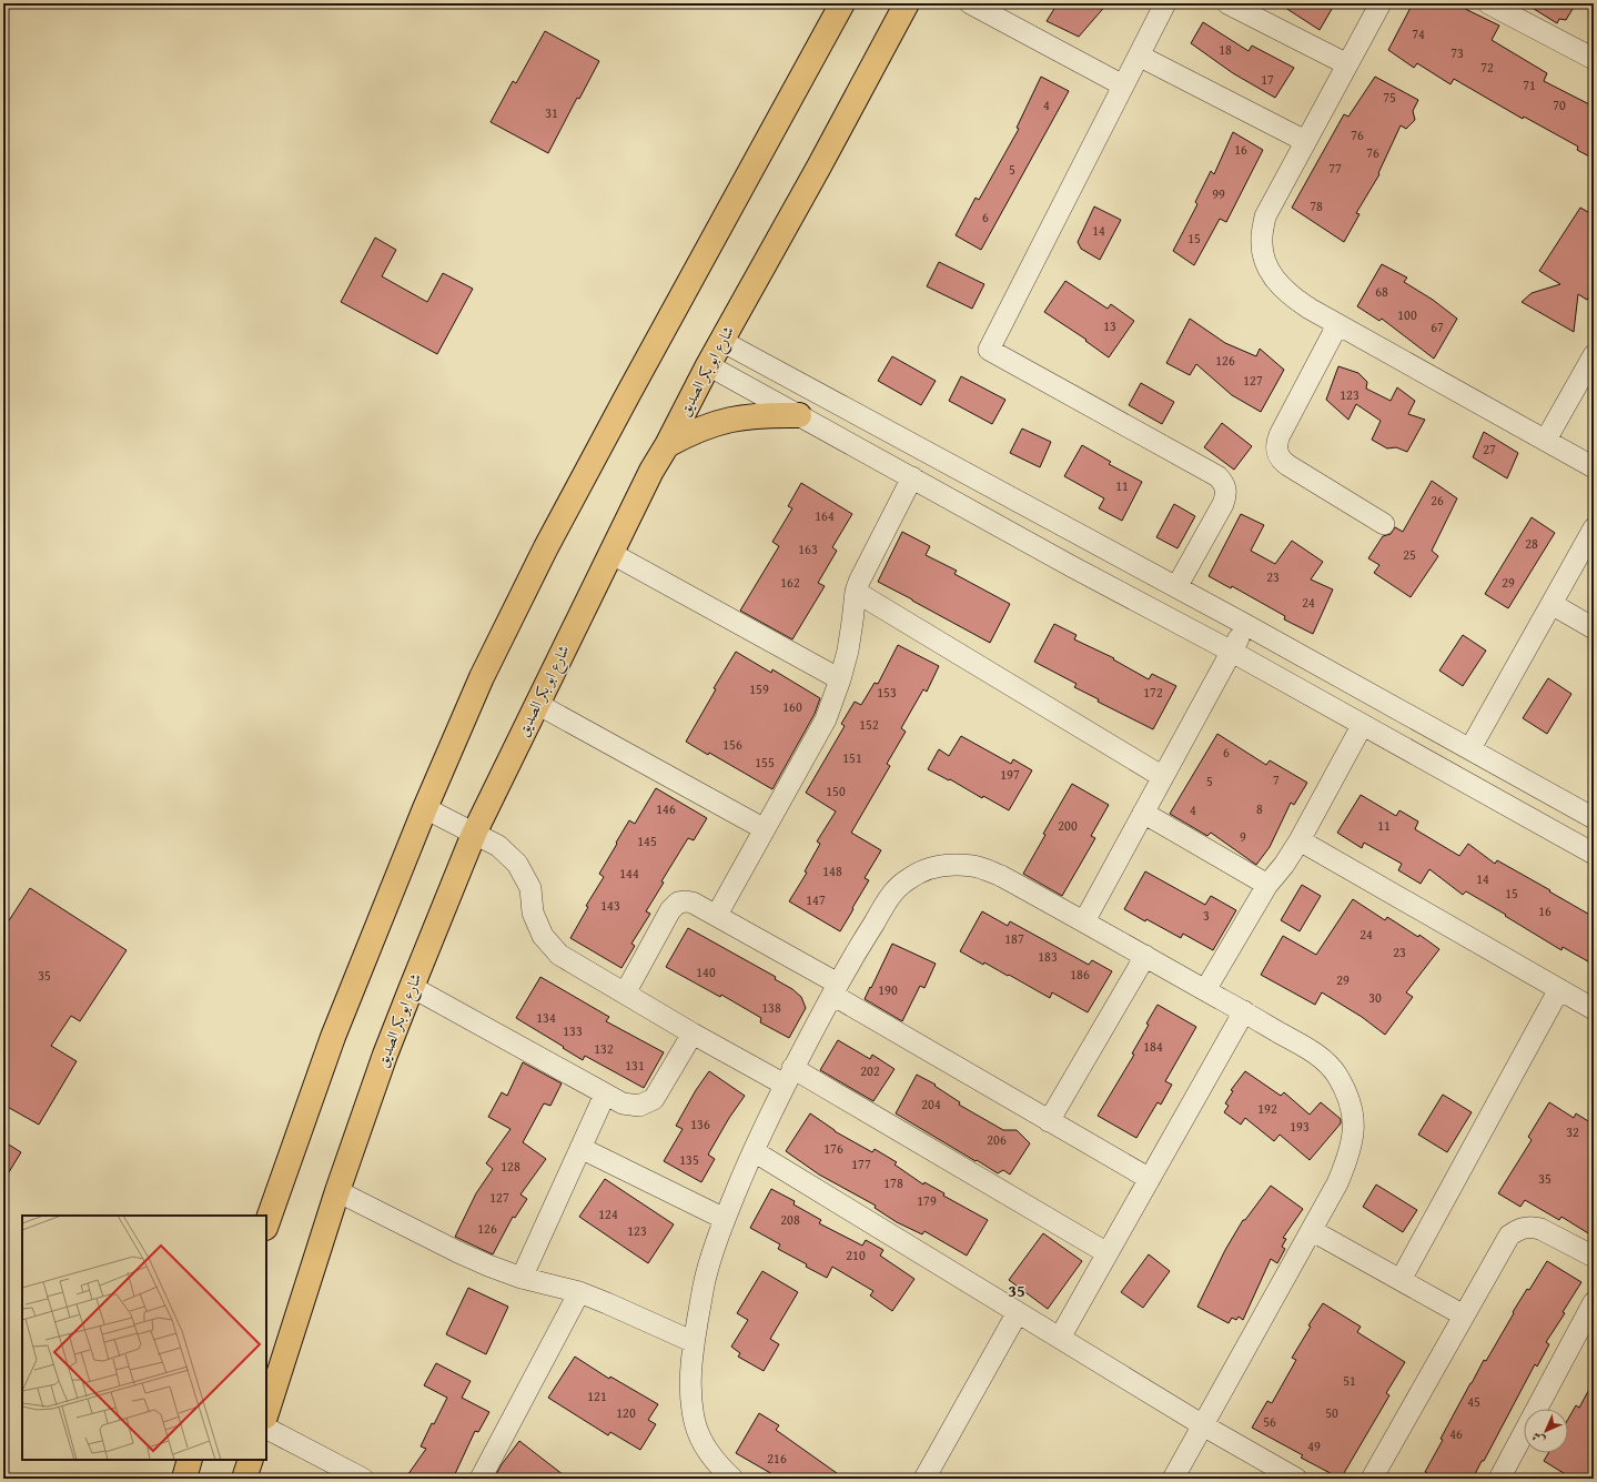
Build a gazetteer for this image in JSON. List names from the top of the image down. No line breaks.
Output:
{"streets":{"main road":["شارع ابو بكر الصديق"]},"districts":["35"],"house_numbers":["74","18","73","72","17","71","75","4","70","31","76","16","76","77","5","99","78","6","14","15","68","100","13","67","126","127","123","27","11","26","164","28","163","25","23","162","29","24","159","153","172","160","152","156","6","151","155","197","7","5","150","146","8","4","200","11","9","145","148","144","14","15","147","143","16","3","24","187","23","183","140","186","35","29","190","30","138","134","133","184","132","131","202","204","192","136","193","32","206","176","135","177","128","35","178","127","179","124","208","126","123","210","51","121","45","120","50","56","46","49","216"],"north":"bottom left"}
